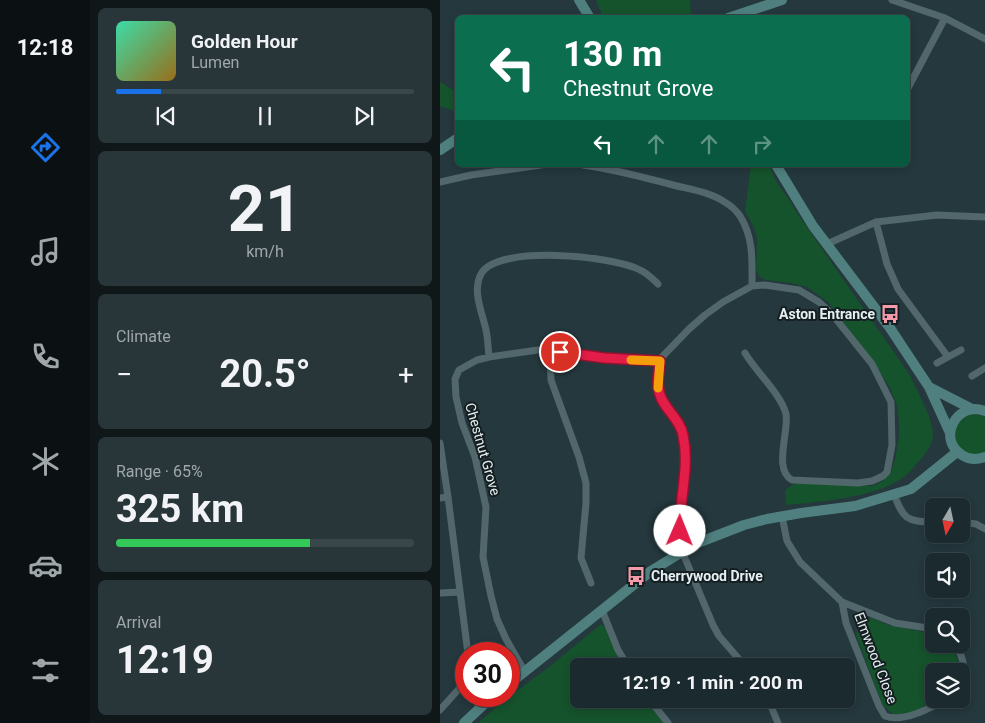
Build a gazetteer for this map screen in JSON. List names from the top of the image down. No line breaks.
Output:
{"streets":{"street":["Chestnut Grove","Elmwood Close"]},"places":{"bus stop":["Aston Entrance","Cherrywood Drive"]},"north":"bottom","page":{"tabs":"12:18","turn":["130 m","Chestnut Grove"],"song":["Golden Hour","Lumen"],"tile":[["21","km/h"],"Climate",["Range · 65%","325 km"],["Arrival","12:19"]],"heat":["−","20.5°","+"],"limit":"30","trip":"12:19 · 1 min · 200 m"}}
